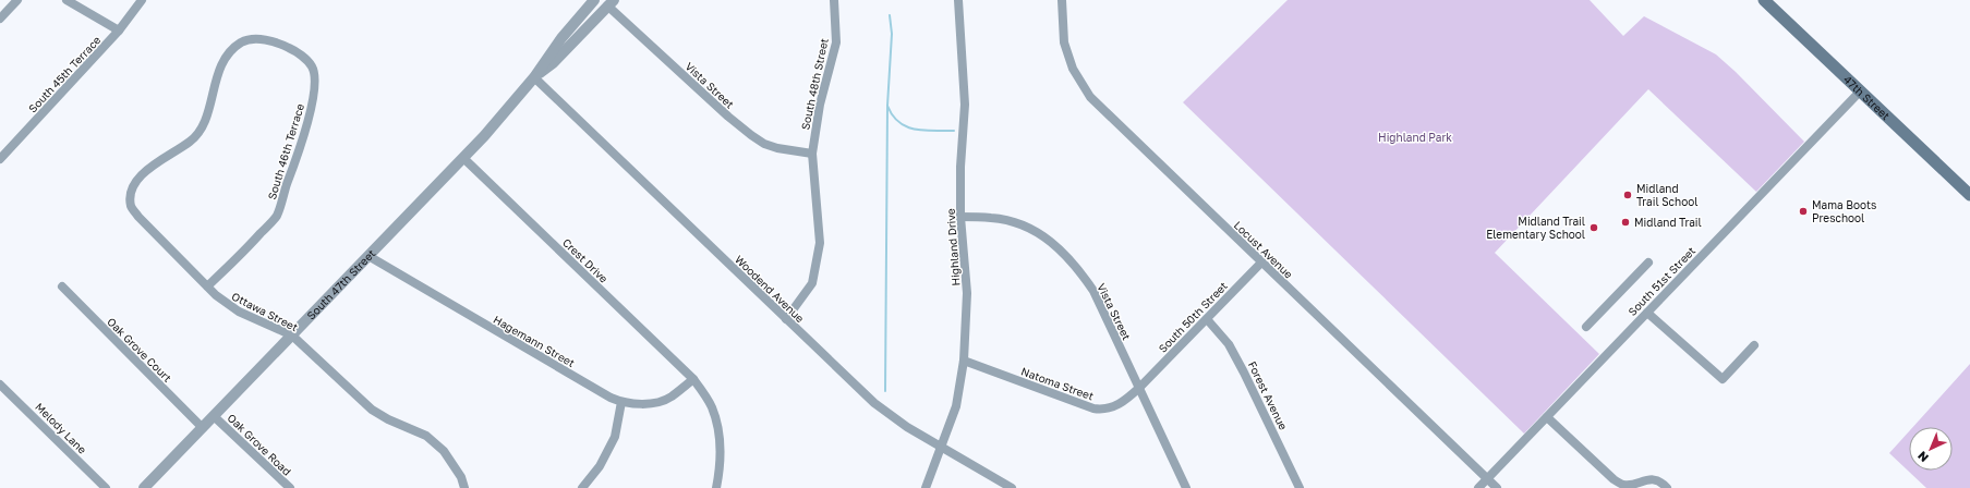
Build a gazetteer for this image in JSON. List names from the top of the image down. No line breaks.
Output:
{"streets":{"main road":["47th Street"],"street":["South 45th Terrace","South 48th Street","Vista Street","South 46th Terrace","Highland Drive","Locust Avenue","Crest Drive","South 51st Street","South 47th Street","Woodend Avenue","Ottawa Street","South 50th Street","Hagemann Street","Oak Grove Court","Natoma Street","Forest Avenue","Melody Lane","Oak Grove Road"]},"crossings":[["South 48th Street","Vista Street"],["South 48th Street","Woodend Avenue"],["Vista Street","Highland Drive"],["Vista Street","South 47th Street"],["Vista Street","South 50th Street"],["Vista Street","Natoma Street"],["47th Street","South 51st Street"],["South 46th Terrace","Ottawa Street"],["Highland Drive","Woodend Avenue"],["Highland Drive","Natoma Street"],["Locust Avenue","South 51st Street"],["Locust Avenue","South 50th Street"],["Crest Drive","South 47th Street"],["Crest Drive","Hagemann Street"],["South 47th Street","Woodend Avenue"],["South 47th Street","Ottawa Street"],["South 47th Street","Hagemann Street"],["South 47th Street","Oak Grove Court"],["South 47th Street","Oak Grove Road"],["South 50th Street","Natoma Street"],["South 50th Street","Forest Avenue"]],"parks":["Highland Park"],"places":["Midland Trail School","Mama Boots Preschool","Midland Trail","Midland Trail Elementary School"],"north":"bottom left"}
